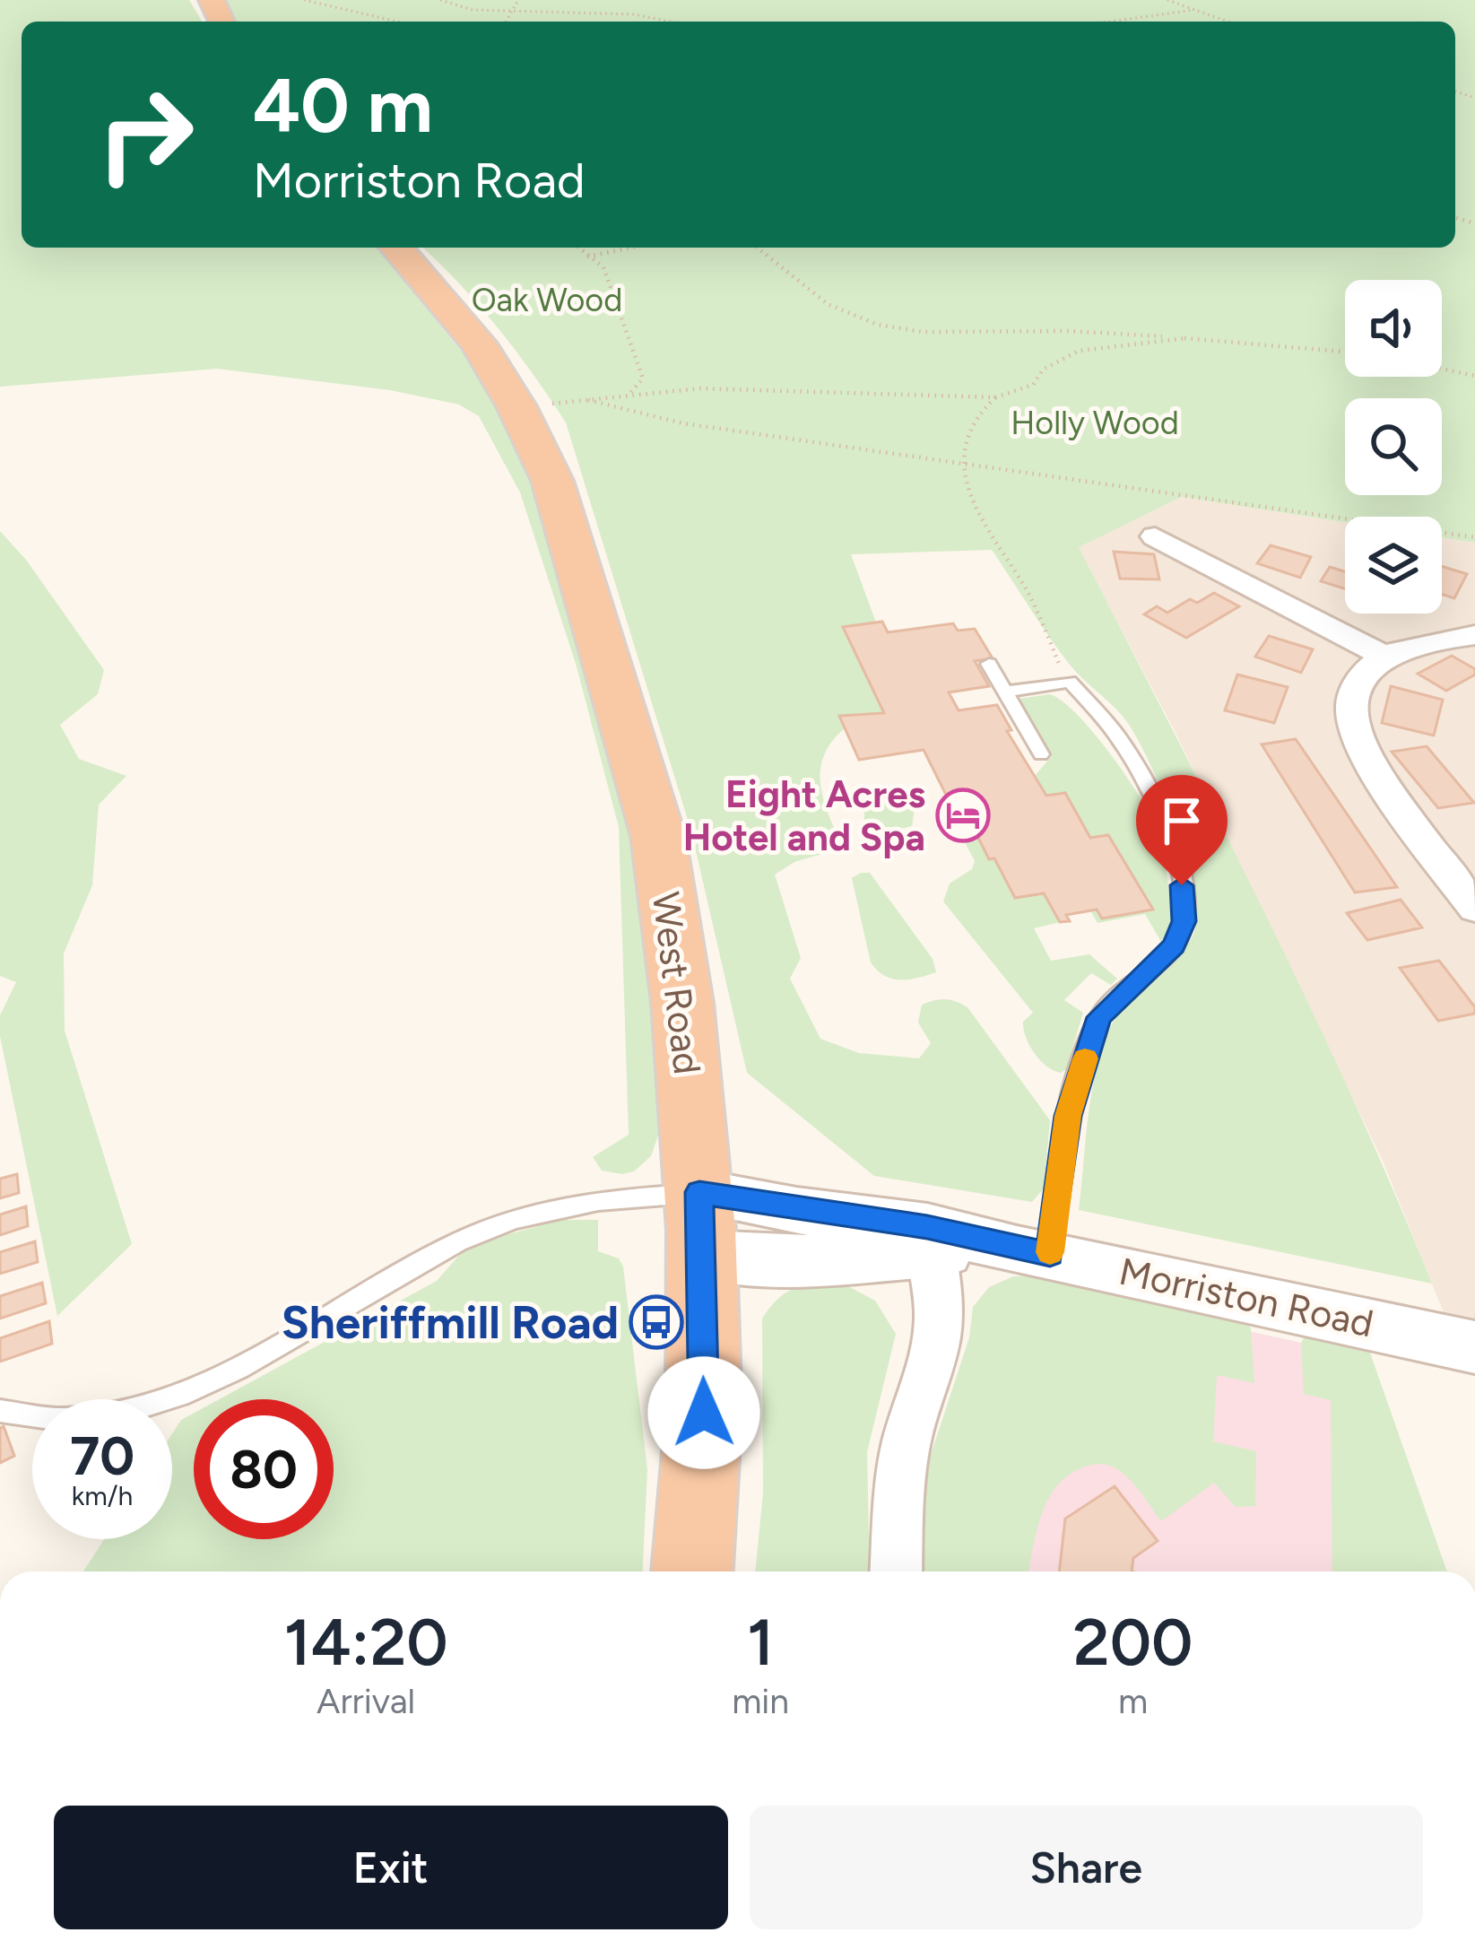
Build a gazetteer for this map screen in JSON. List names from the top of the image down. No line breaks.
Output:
{"streets":{"highway":["West Road"],"street":["Morriston Road"]},"crossings":[["West Road","Morriston Road"]],"parks":["Oak Wood","Holly Wood"],"places":{"hotel":["Eight Acres Hotel and Spa"],"bus stop":["Sheriffmill Road"]},"page":{"turn":["40 m","Morriston Road"],"speed":"70 km/h","limit":"80","eta":["14:20","Arrival","1","min","200","m"],"buttons":["Exit","Share"]}}
